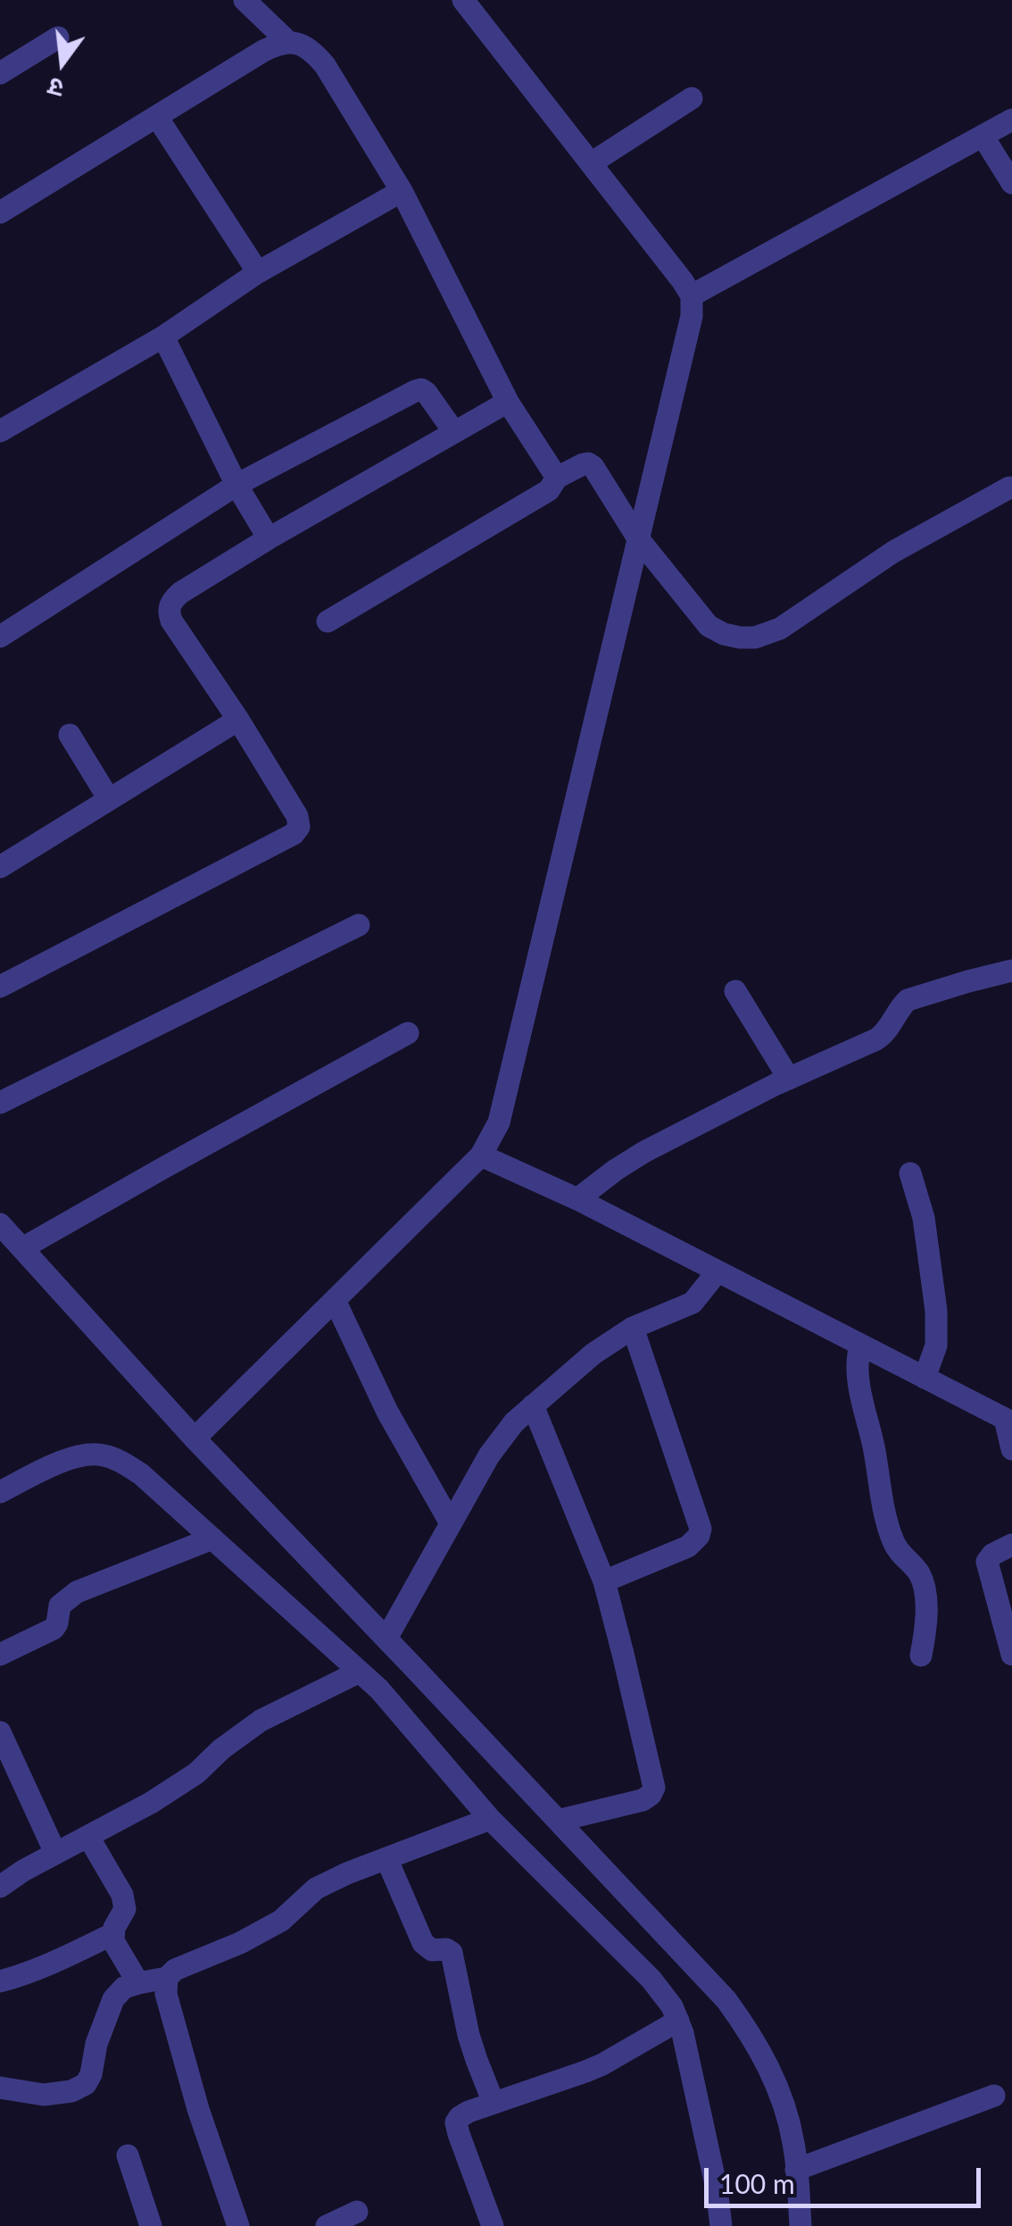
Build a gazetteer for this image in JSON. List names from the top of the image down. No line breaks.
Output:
{"scale_bar":"100 m","north":"bottom"}
